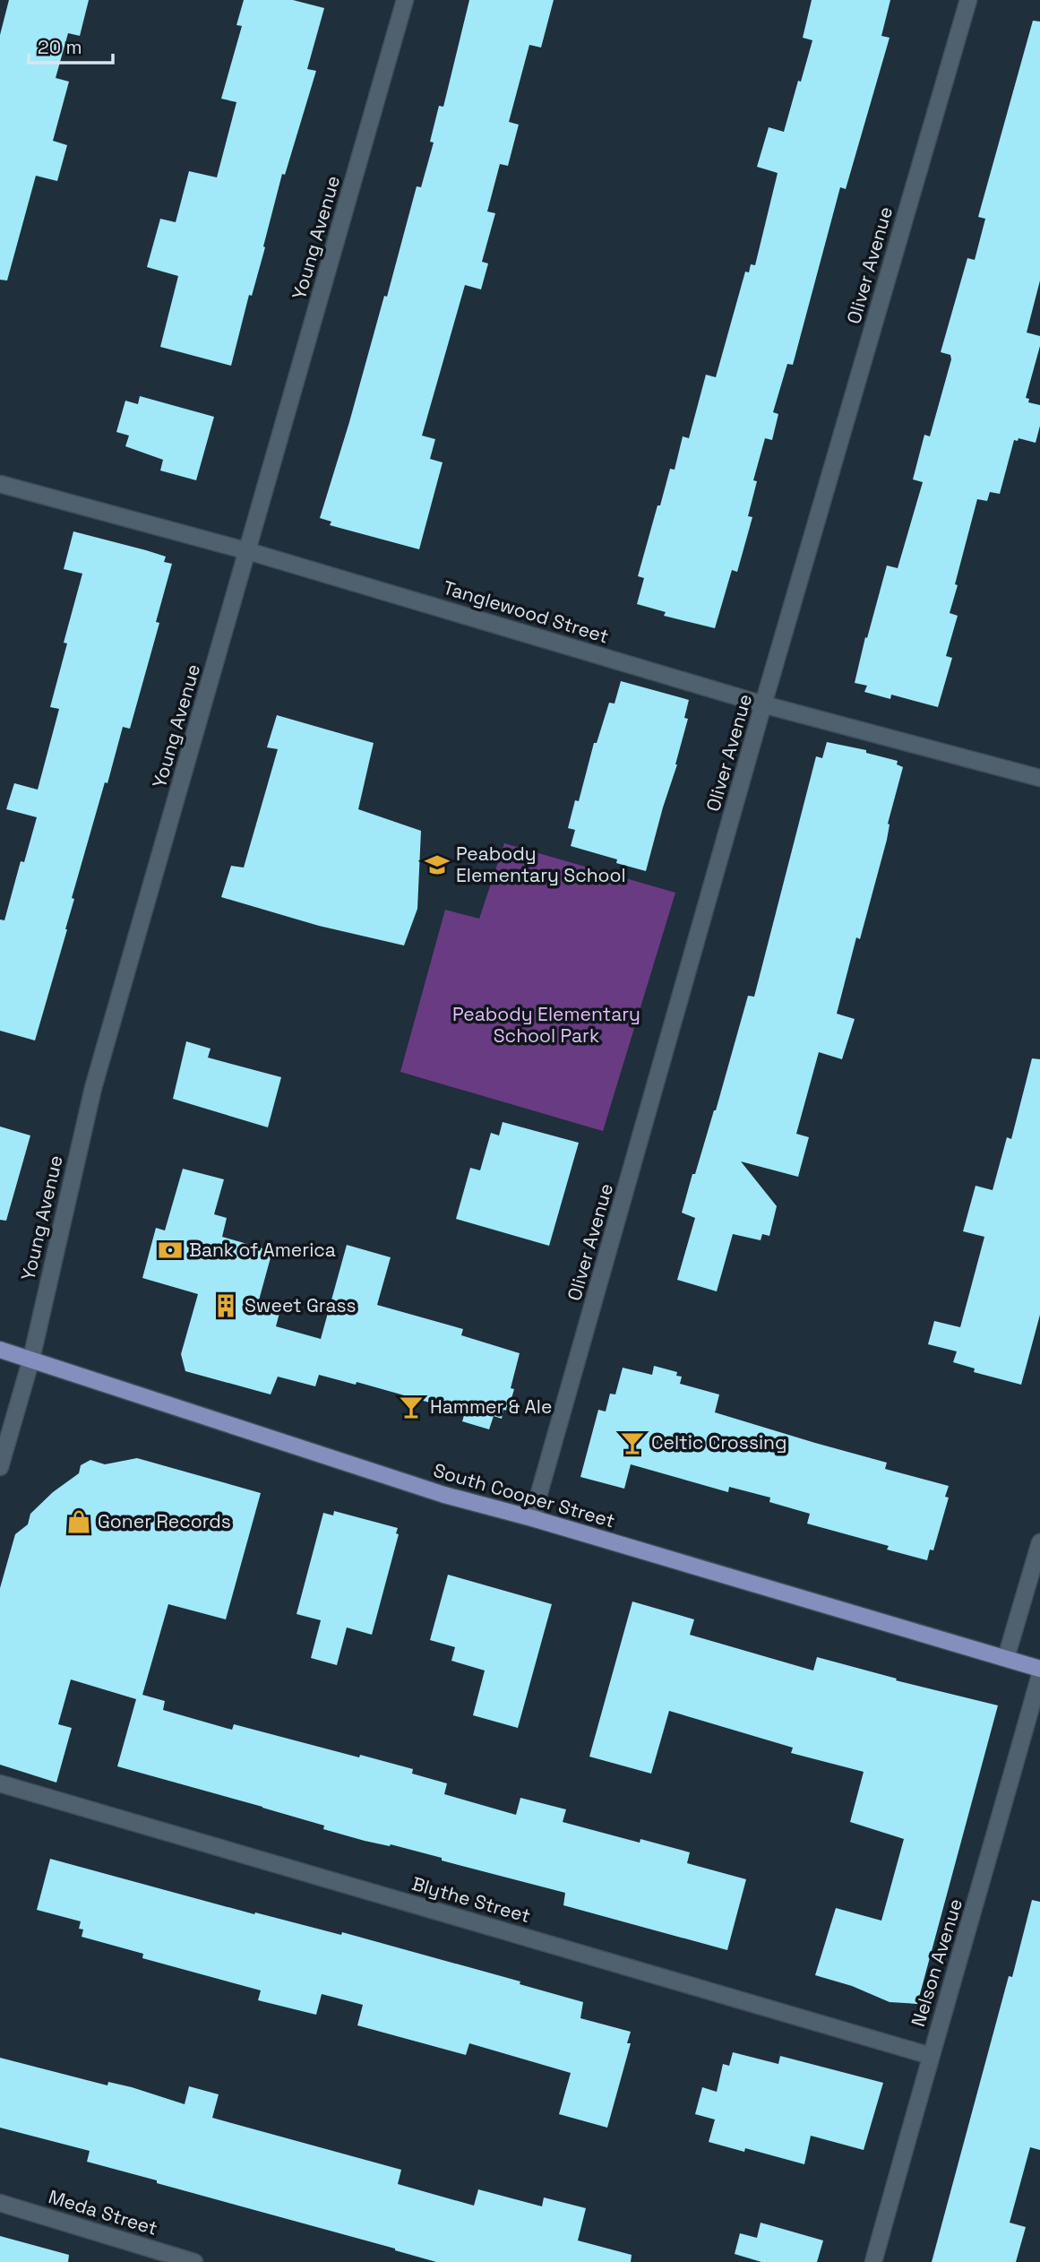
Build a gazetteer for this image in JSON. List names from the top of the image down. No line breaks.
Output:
{"streets":{"main road":["South Cooper Street"],"street":["Young Avenue","Oliver Avenue","Tanglewood Street","Blythe Street","Nelson Avenue","Meda Street"]},"crossings":[["Young Avenue","Tanglewood Street"],["Young Avenue","South Cooper Street"],["Oliver Avenue","Tanglewood Street"],["Oliver Avenue","South Cooper Street"],["Blythe Street","Nelson Avenue"]],"parks":["Peabody Elementary School Park"],"places":{"school or university":["Peabody Elementary School"],"bank":["Bank of America"],"building":["Sweet Grass"],"bar":["Hammer & Ale","Celtic Crossing"],"shop":["Goner Records"]},"scale_bar":"20 m"}
